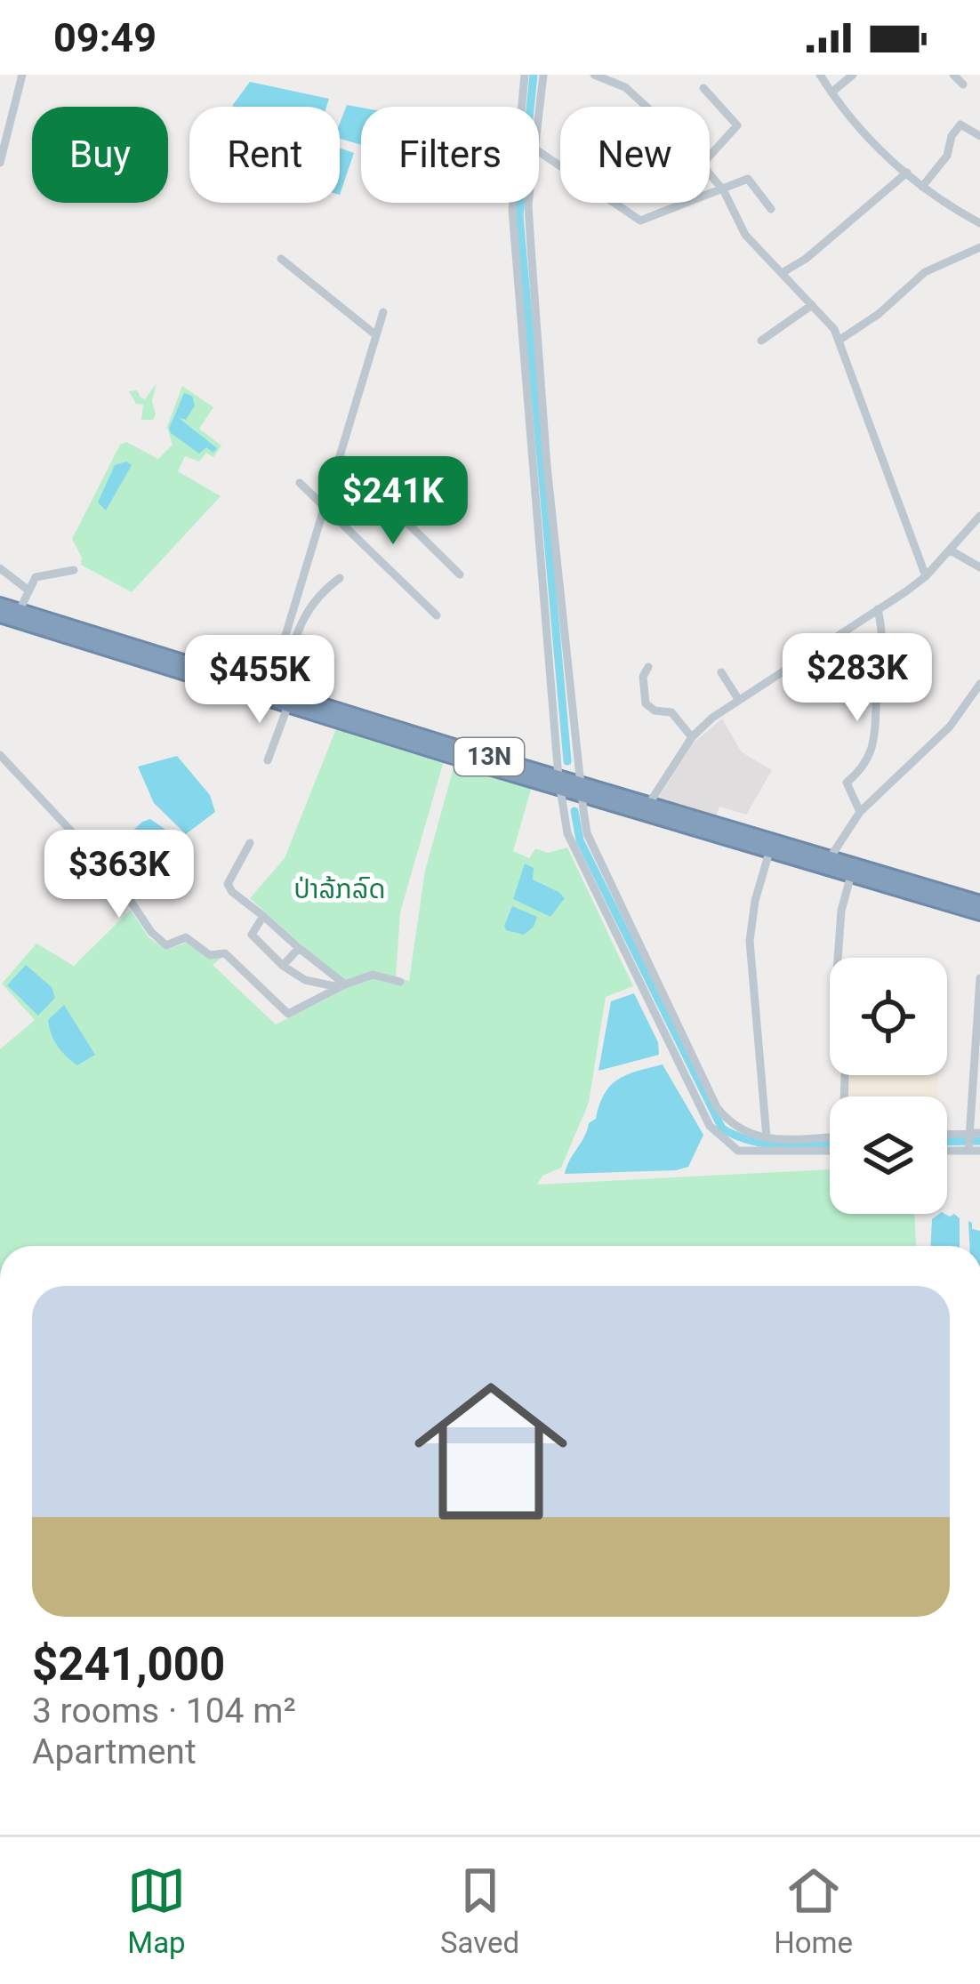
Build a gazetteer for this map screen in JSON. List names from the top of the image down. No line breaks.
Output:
{"streets":{"highway":["13N"]},"parks":["ປ່າລ້ກລົດ"],"page":{"status":"09:49","chip":["Buy","Rent","Filters","New"],"price":["$241K","$283K","$455K","$363K"],"list":[{"name":"$241,000","note":"3 rooms · 104 m² · Apartment"}],"tabs":["Map","Saved","Home"]}}
